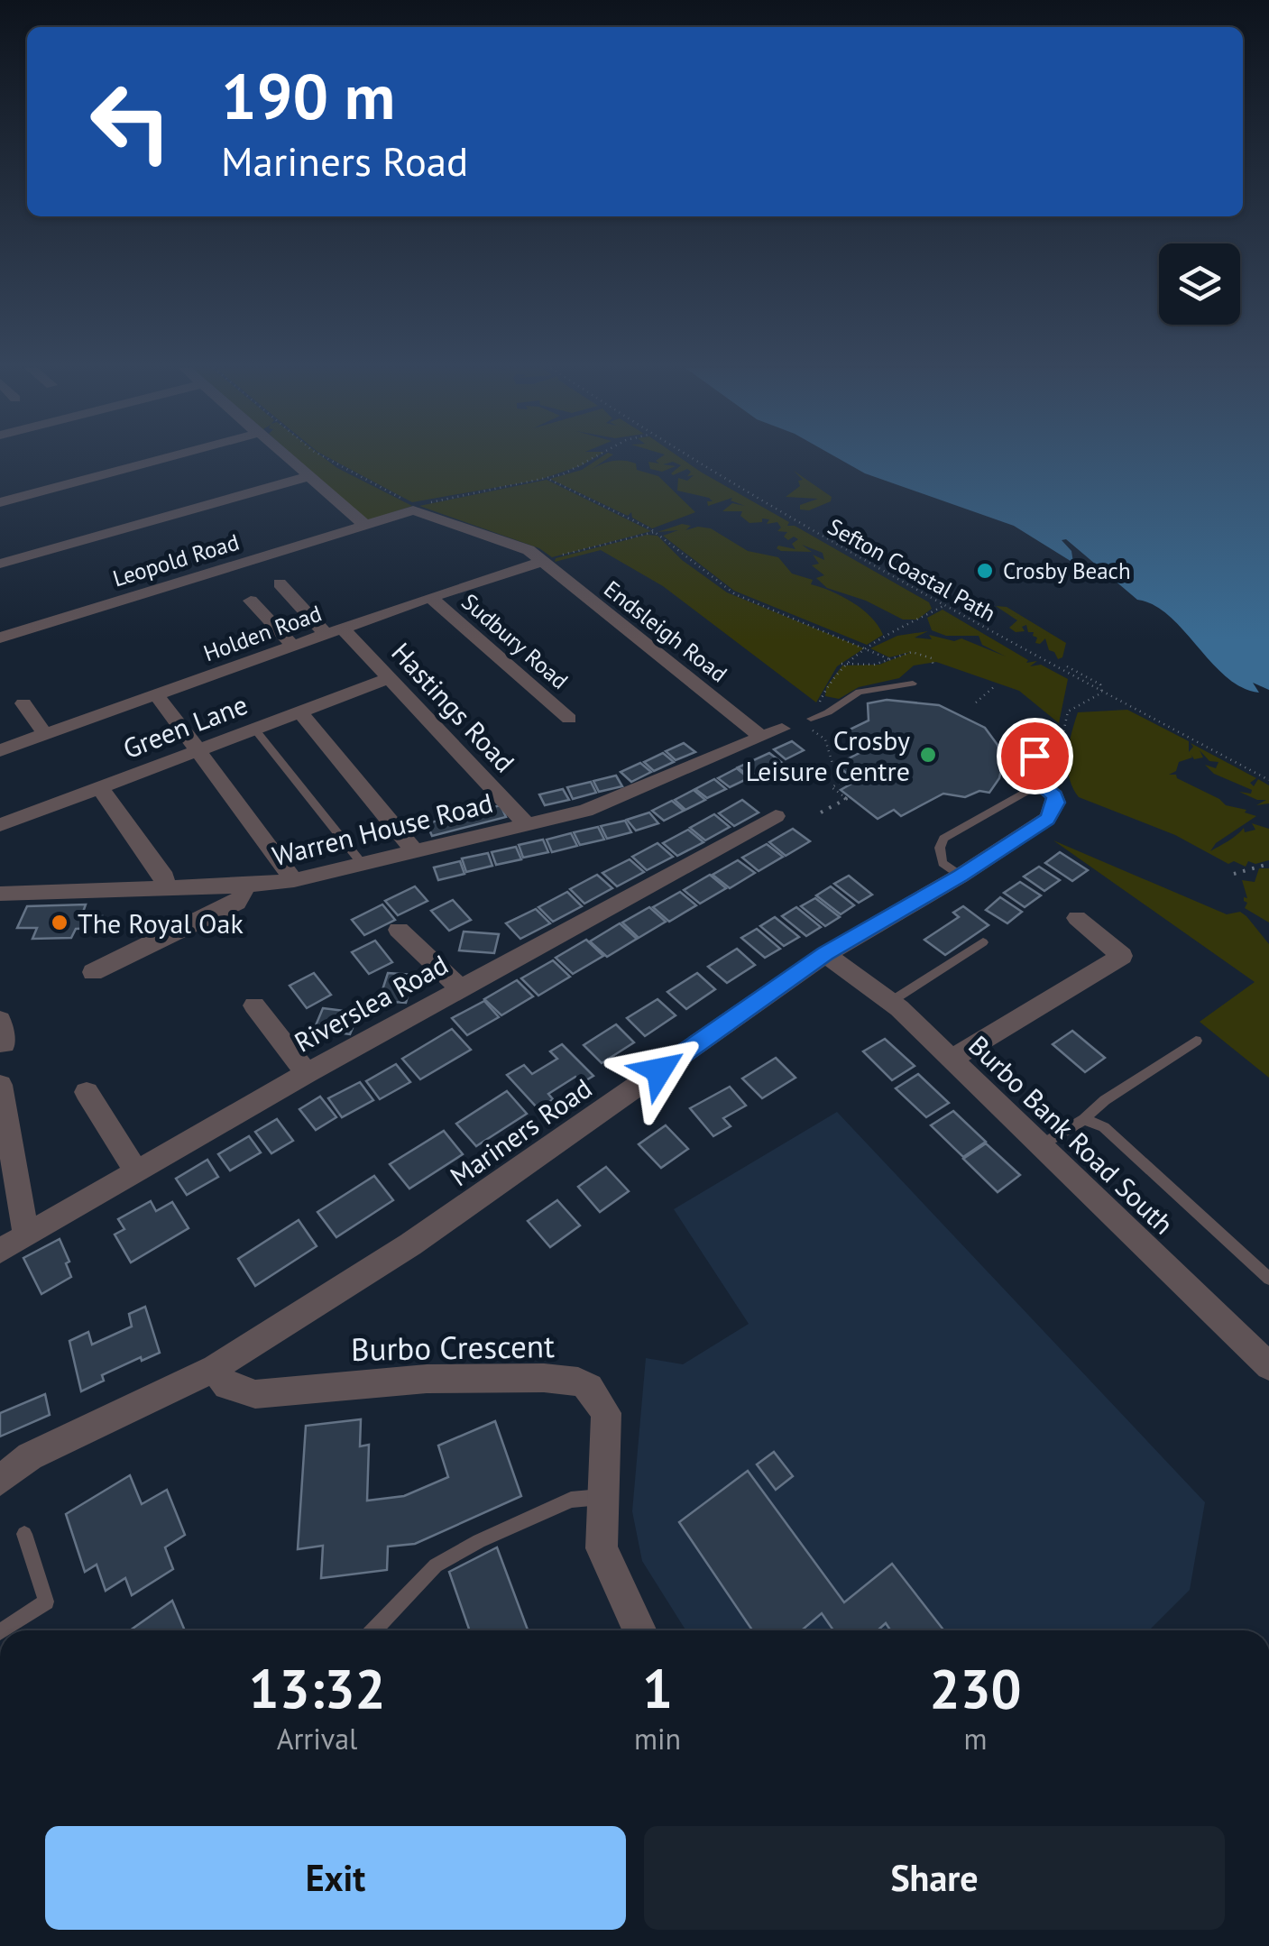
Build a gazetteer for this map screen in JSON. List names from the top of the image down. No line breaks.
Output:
{"streets":{"street":["Leopold Road","Endsleigh Road","Holden Road","Sudbury Road","Hastings Road","Green Lane","Warren House Road","Riverslea Road","Mariners Road","Burbo Bank Road South","Burbo Crescent"],"path":["Sefton Coastal Path"]},"crossings":[["Leopold Road","Endsleigh Road"],["Endsleigh Road","Holden Road"],["Endsleigh Road","Warren House Road"],["Holden Road","Sudbury Road"],["Holden Road","Hastings Road"],["Hastings Road","Green Lane"],["Hastings Road","Warren House Road"],["Mariners Road","Burbo Bank Road South"],["Mariners Road","Burbo Crescent"]],"places":["Crosby Beach","Crosby Leisure Centre","The Royal Oak"],"page":{"turn":["190 m","Mariners Road"],"eta":["13:32","Arrival","1","min","230","m"],"buttons":["Exit","Share"]}}
